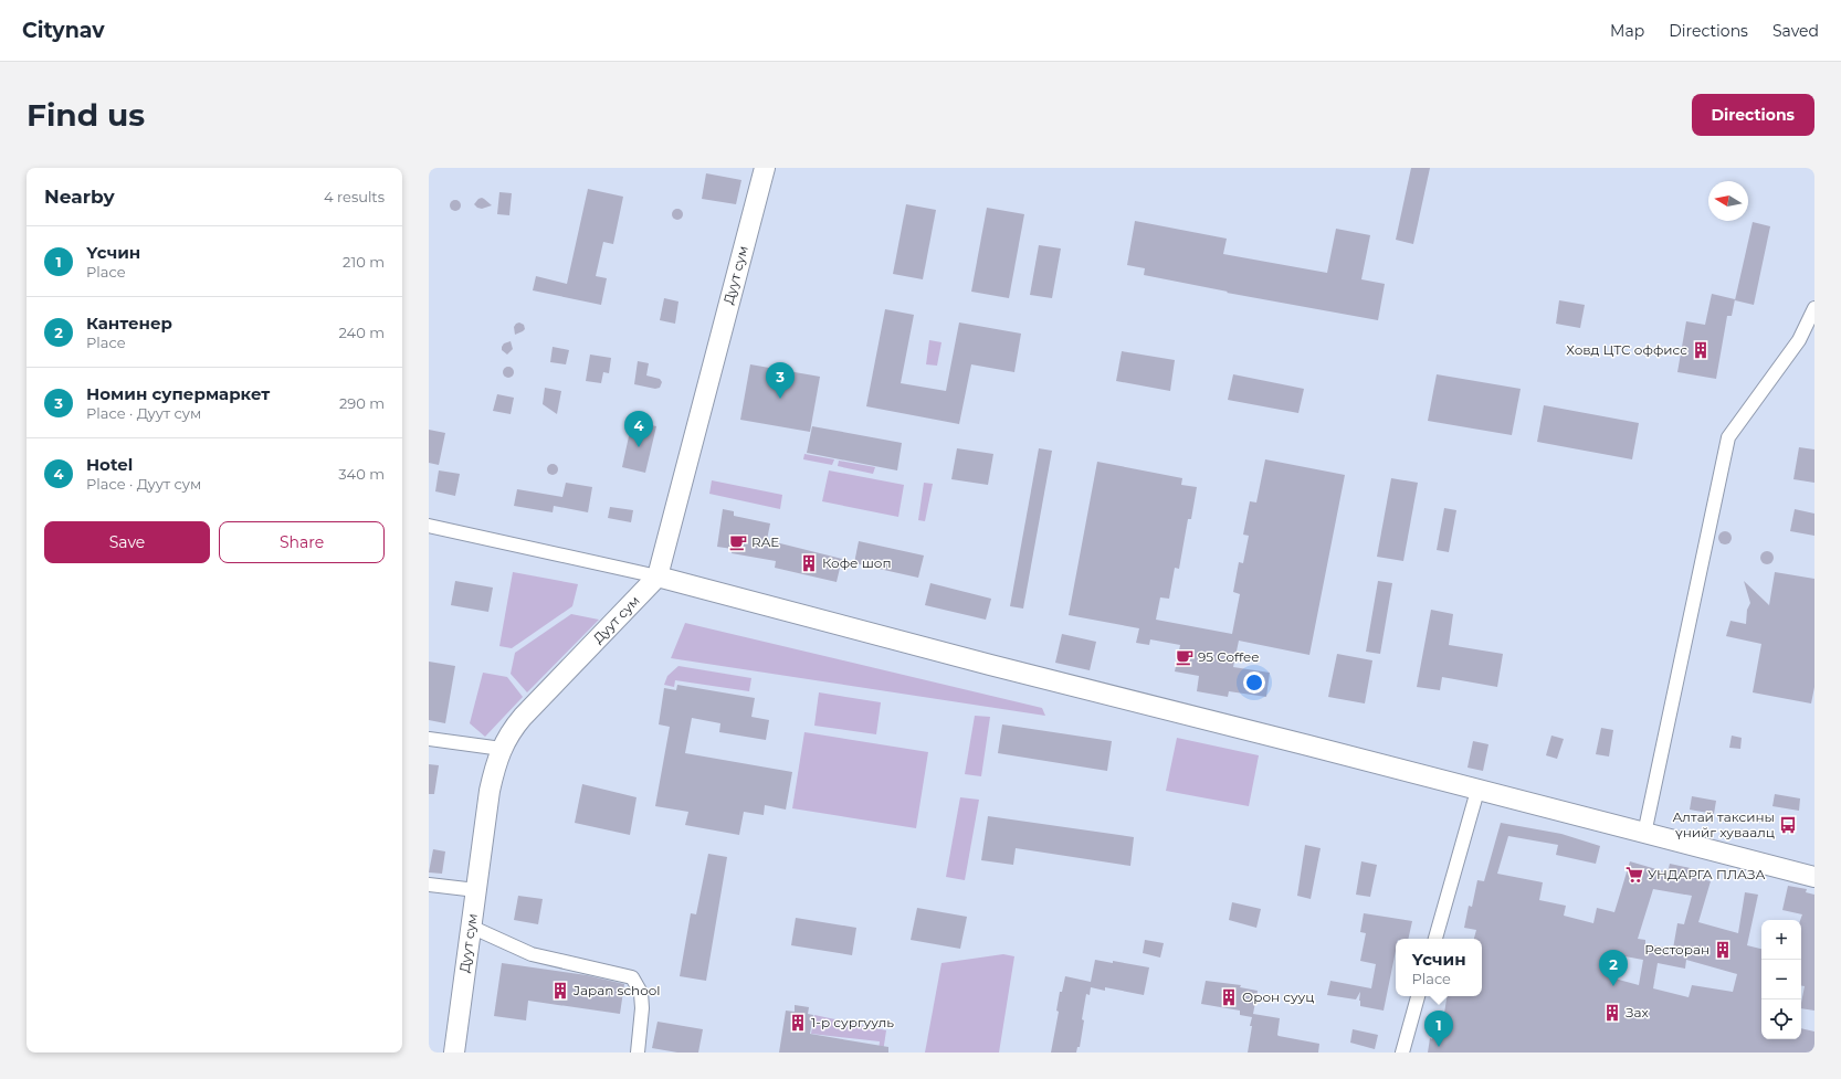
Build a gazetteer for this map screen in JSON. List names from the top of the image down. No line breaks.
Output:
{"streets":{"street":["Дуут сум"]},"places":{"building":["Ховд ЦТС оффисс","Кофе шоп","Ресторан","Japan school","Орон сууц","Зах","1-р сургууль"],"cafe":["RAE","95 Coffee"],"bus stop":["Алтай таксины үнийг хуваалц"],"supermarket":["УНДАРГА ПЛАЗА"]},"north":"left","page":{"header":"Citynav","nav":["Map","Directions","Saved"],"buttons":["Directions",["Save","Share"]],"title":"Find us","heading":["Nearby","4 results"],"list":[{"mark":"1","name":"Үсчин","note":"Place","value":"210 m"},{"mark":"2","name":"Кантенер","note":"Place","value":"240 m"},{"mark":"3","name":"Номин супермаркет","note":"Place · Дуут сум","value":"290 m"},{"mark":"4","name":"Hotel","note":"Place · Дуут сум","value":"340 m"}],"pins":["3","4","2","1"],"map_buttons":["+","−"],"popup":["Үсчин","Place"]}}
